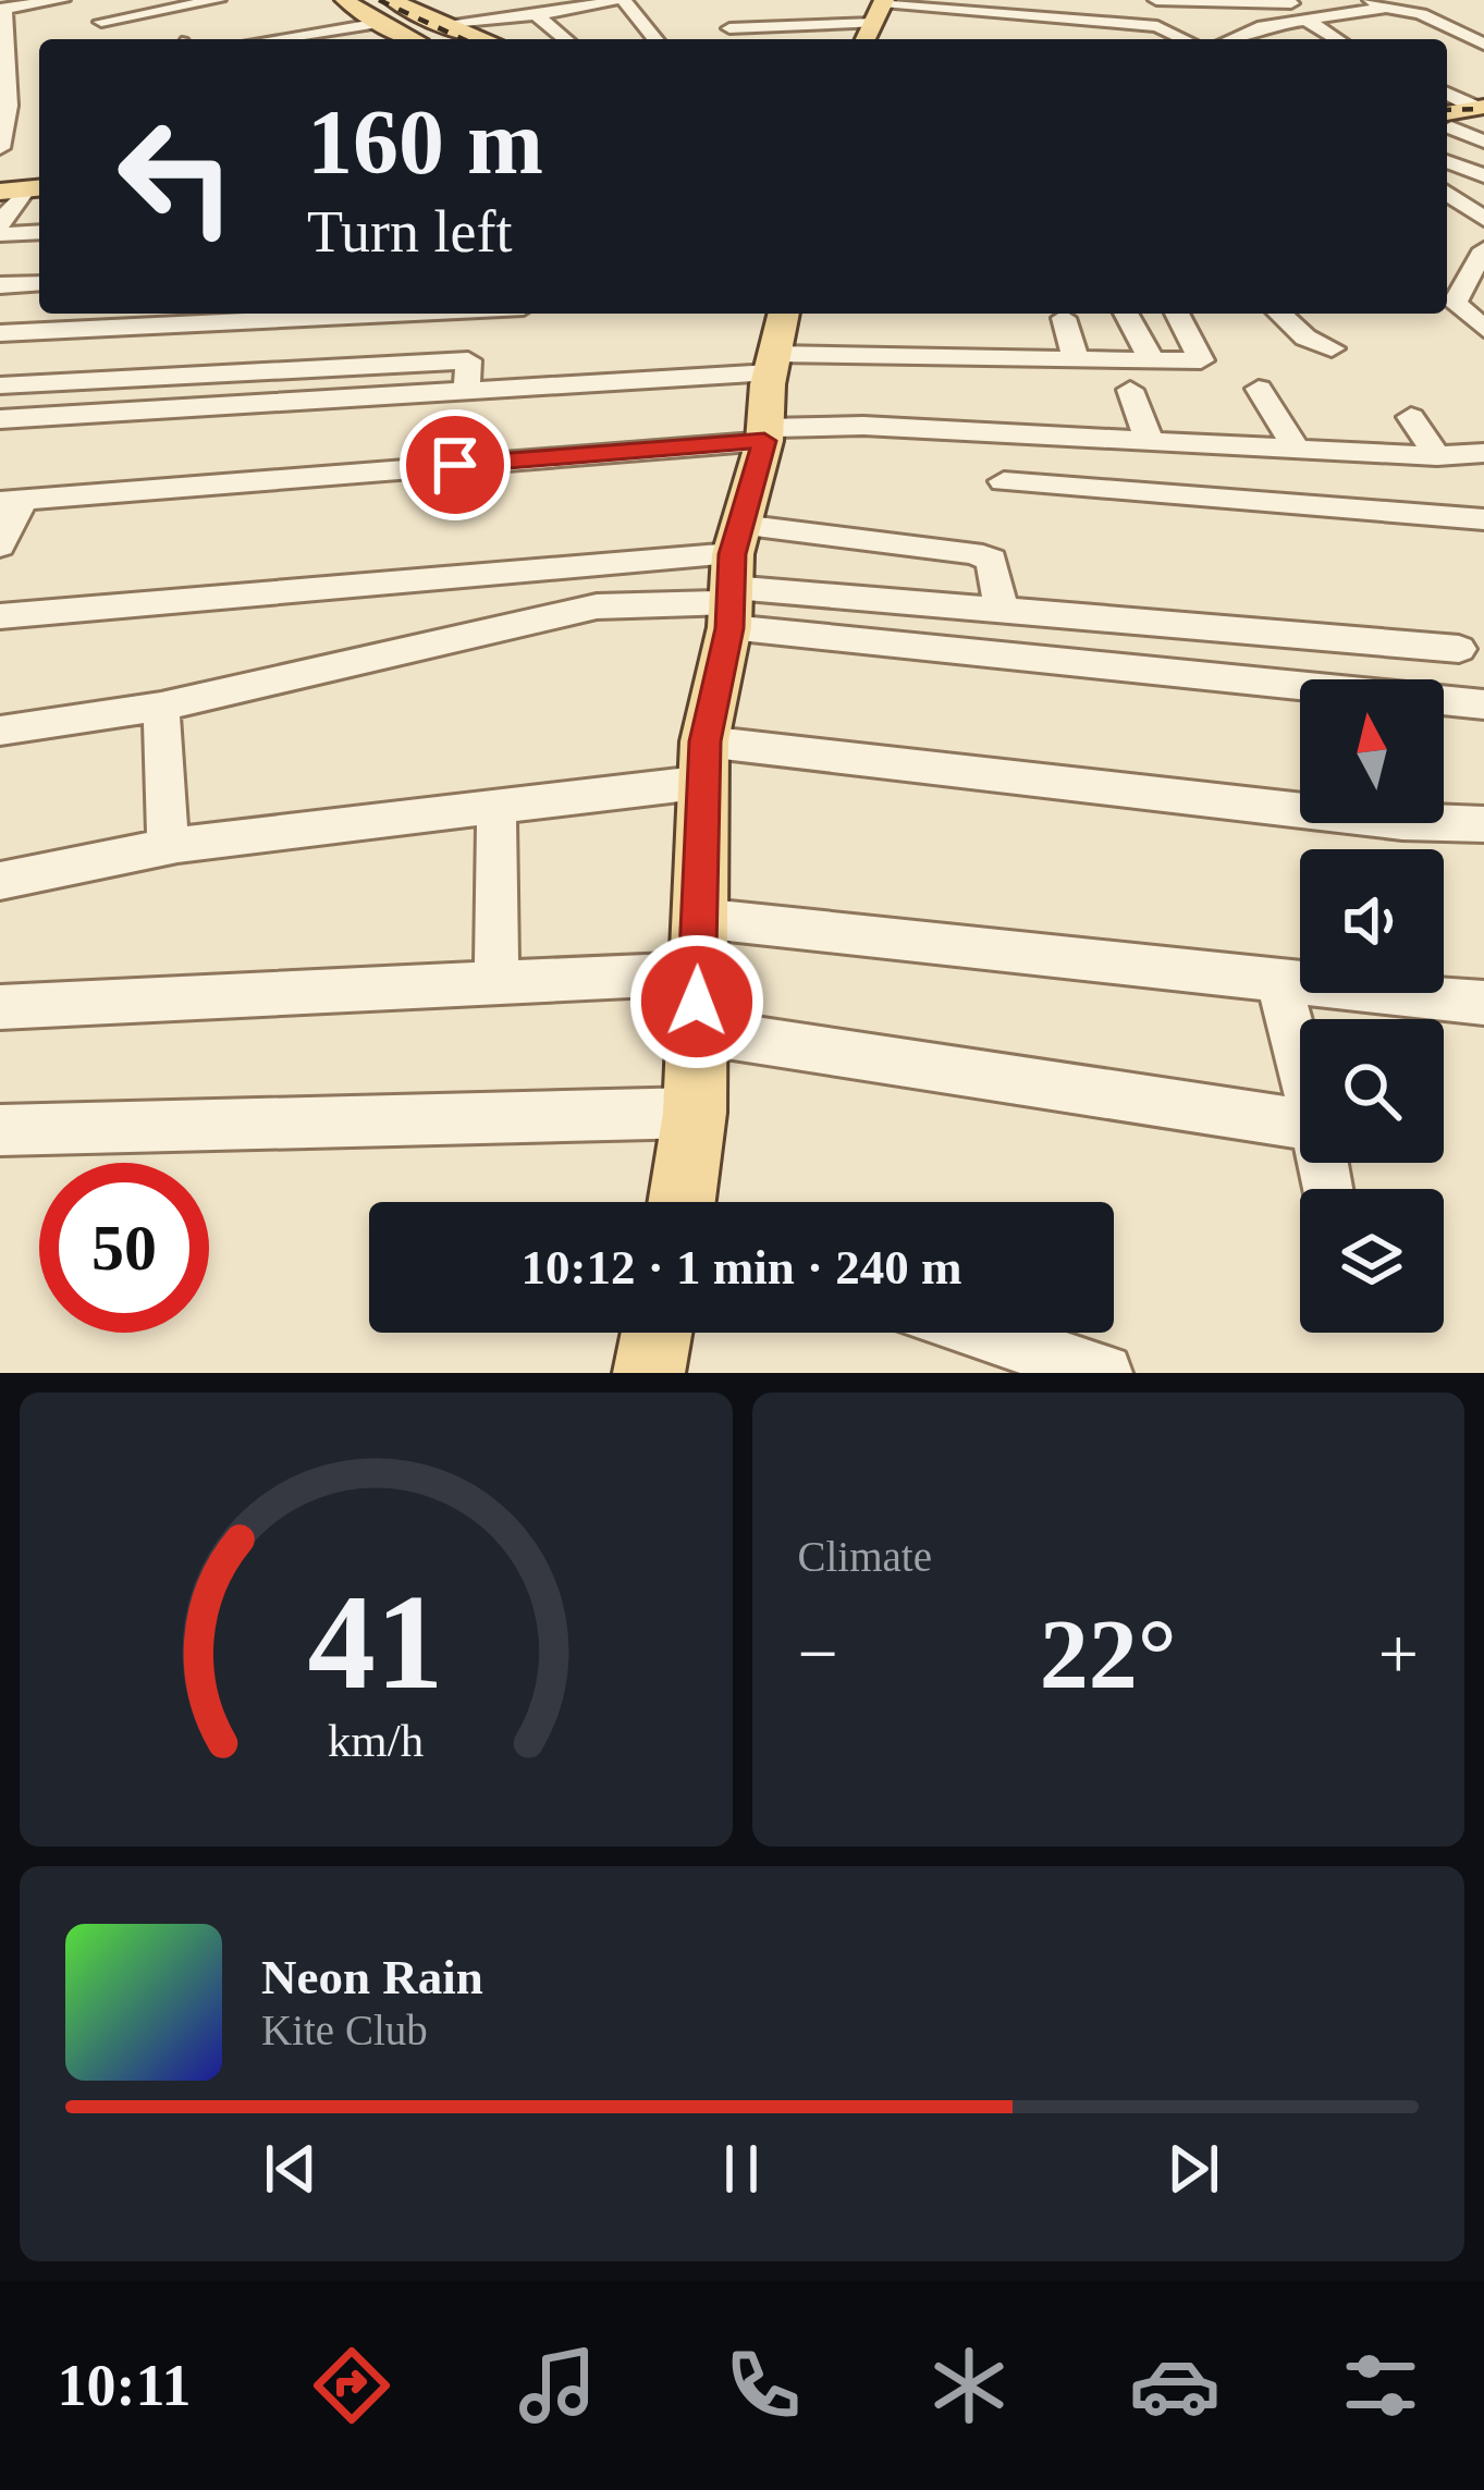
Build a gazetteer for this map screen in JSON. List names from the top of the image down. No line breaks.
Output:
{"north":"top","page":{"turn":["160 m","Turn left"],"limit":"50","trip":"10:12 · 1 min · 240 m","tile":"Climate","heat":["−","22°","+"],"song":["Neon Rain","Kite Club"],"tabs":"10:11","gauge":["41","km/h"]}}
